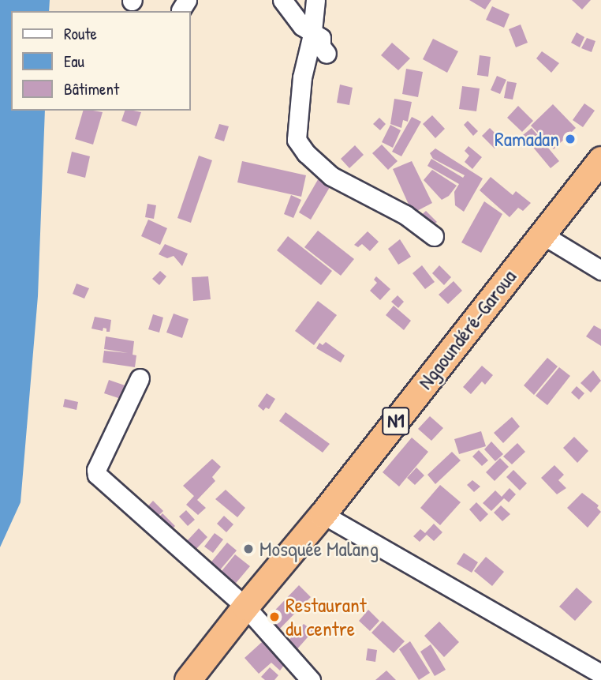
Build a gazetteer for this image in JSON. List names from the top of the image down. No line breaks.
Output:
{"streets":{"highway":["Ngaoundéré-Garoua","N1"]},"places":["Ramadan","Mosquée Malang","Restaurant du centre"],"legend":["Route","Eau","Bâtiment"]}
